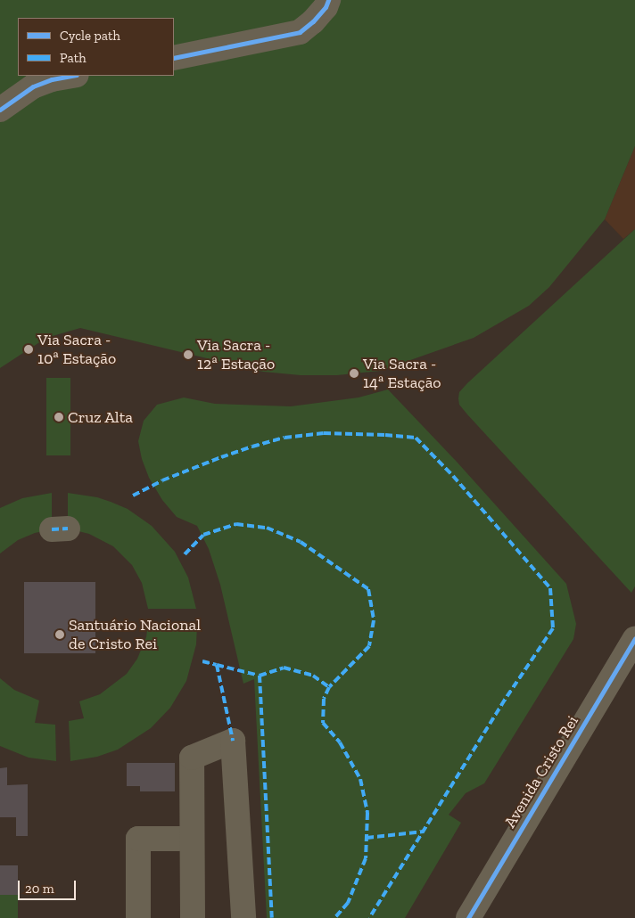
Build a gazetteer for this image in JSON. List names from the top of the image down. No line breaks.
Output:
{"streets":{"street":["Avenida Cristo Rei"]},"places":["Via Sacra - 10ª Estação","Via Sacra - 12ª Estação","Via Sacra - 14ª Estação","Cruz Alta","Santuário Nacional de Cristo Rei"],"legend":["Cycle path","Path"],"scale_bar":"20 m"}
